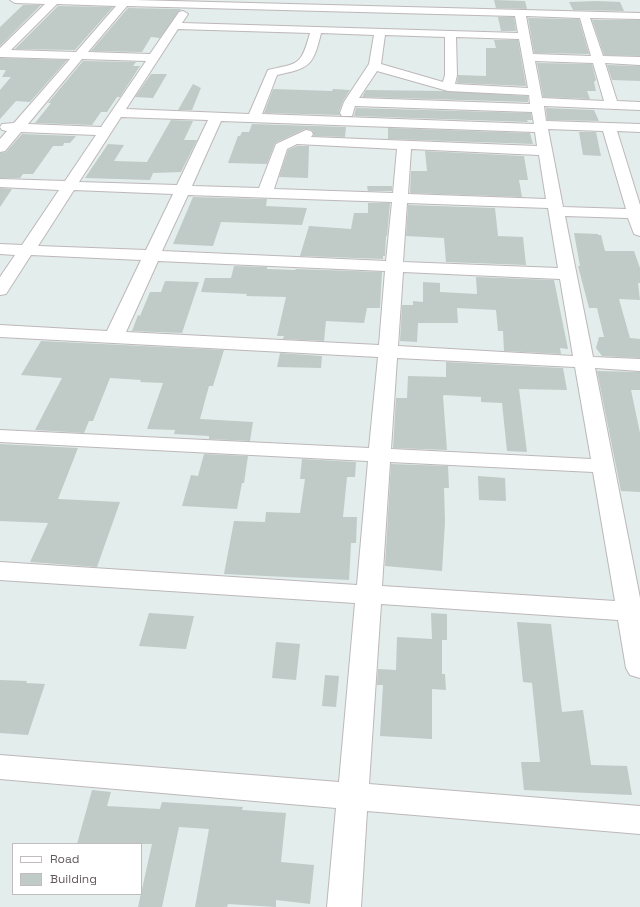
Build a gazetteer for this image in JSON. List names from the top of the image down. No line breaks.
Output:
{"legend":["Road","Building"]}
